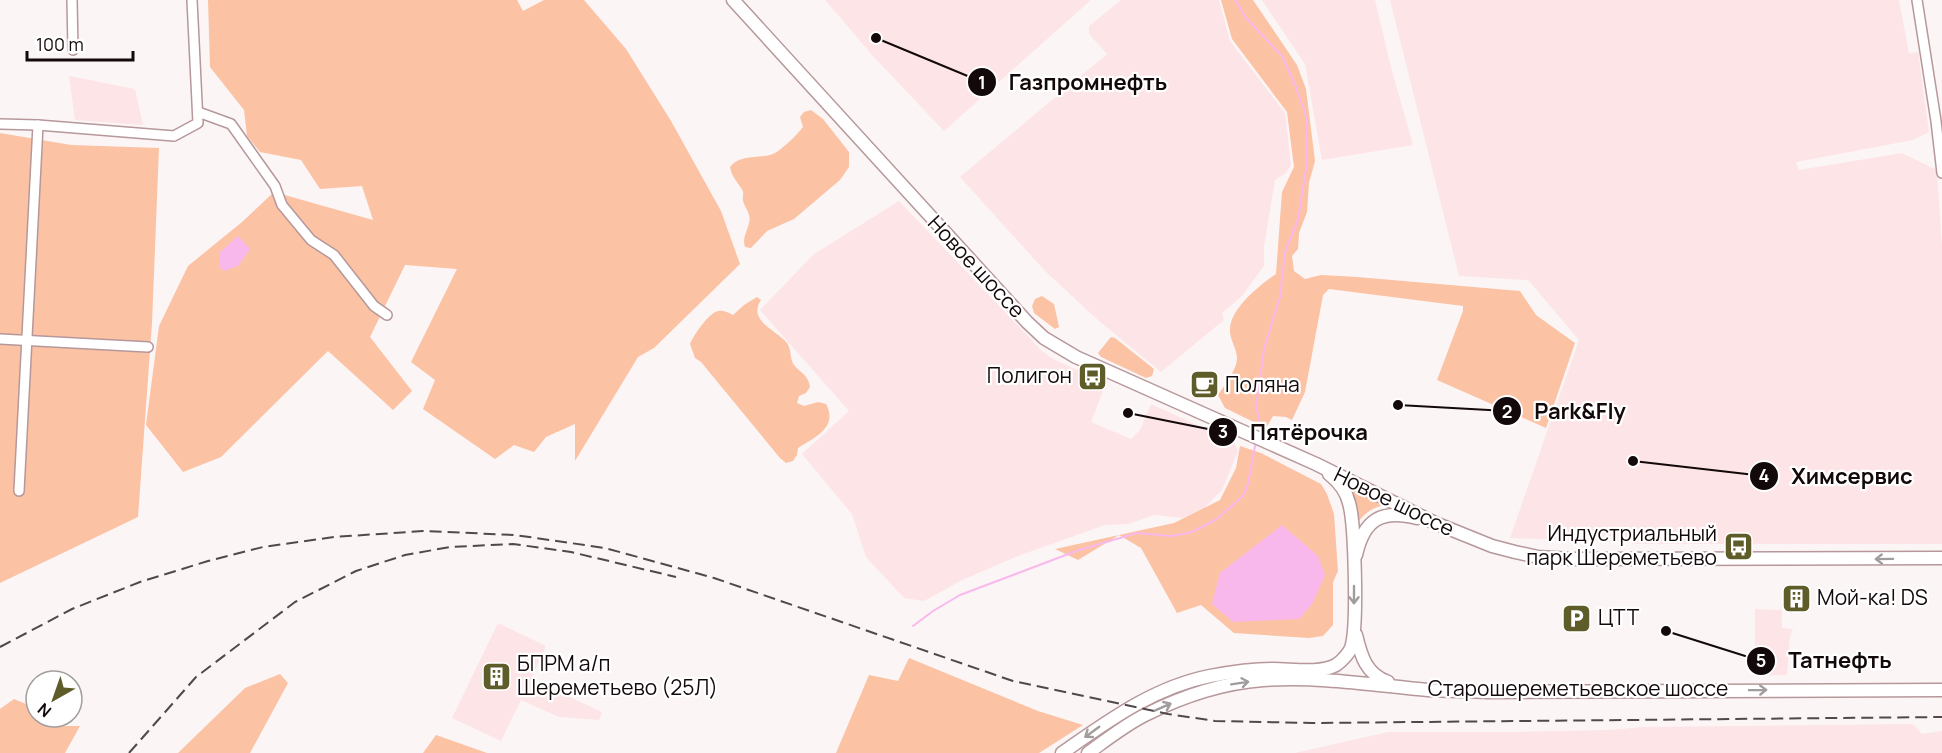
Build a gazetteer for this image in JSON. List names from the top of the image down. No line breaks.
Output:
{"streets":{"main road":["Новое шоссе","Старошереметьевское шоссе"]},"one_way":["Новое шоссе","Старошереметьевское шоссе"],"places":{"other":["Газпромнефть","Park&Fly","Пятёрочка","Химсервис","Татнефть"],"bus stop":["Полигон","Индустриальный парк Шереметьево"],"cafe":["Поляна"],"building":["Мой-ка! DS","БПРМ а/п Шереметьево (25Л)"],"parking":["ЦТТ"]},"scale_bar":"100 m","north":"bottom left"}
